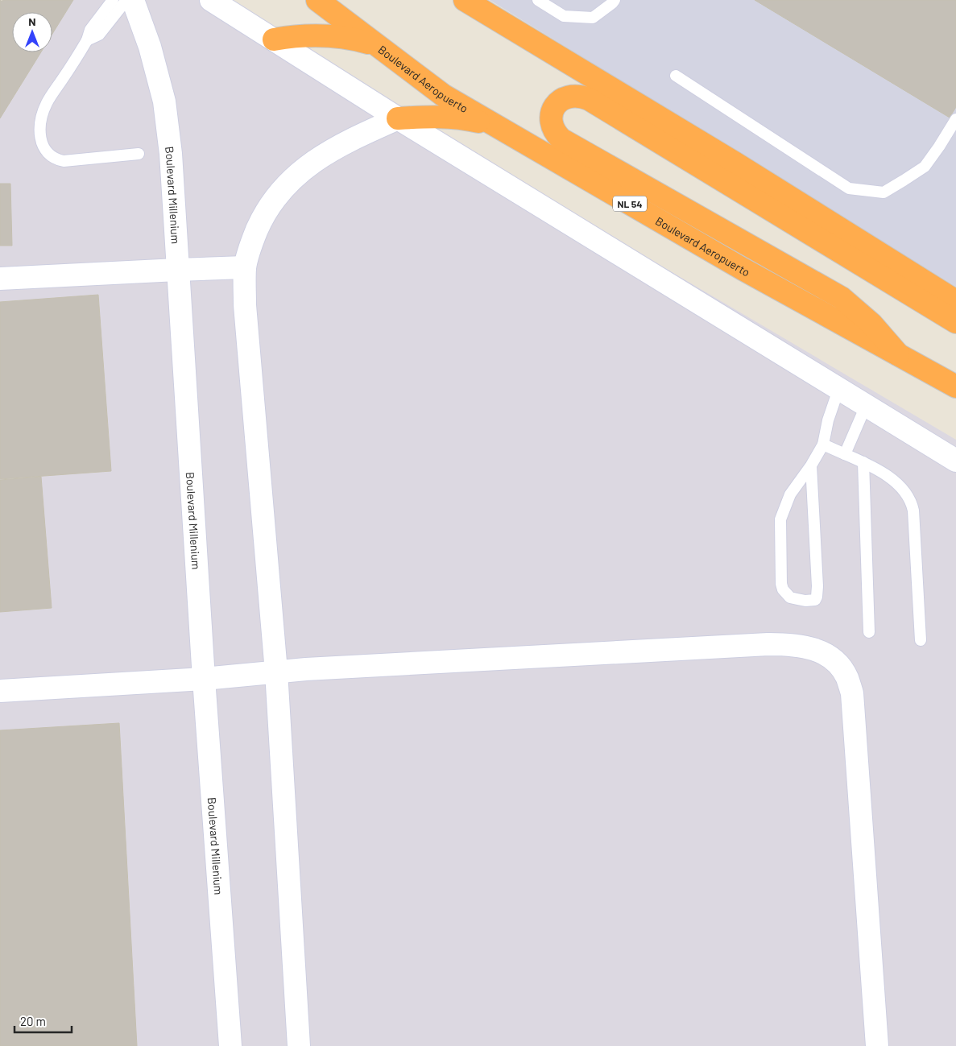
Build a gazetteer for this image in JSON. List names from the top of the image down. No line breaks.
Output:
{"streets":{"highway":["Boulevard Aeropuerto","NL 54"],"street":["Boulevard Millenium"]},"scale_bar":"20 m","north":"top"}
